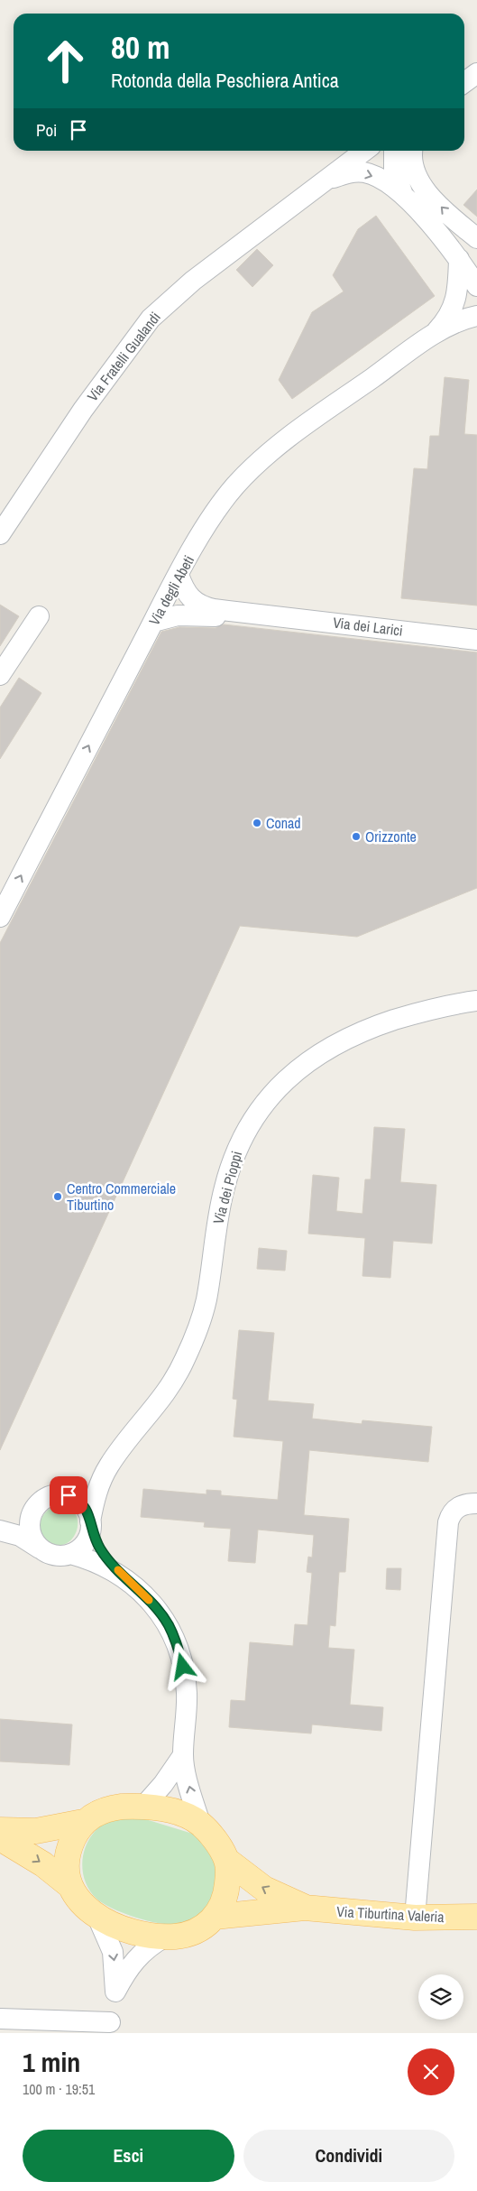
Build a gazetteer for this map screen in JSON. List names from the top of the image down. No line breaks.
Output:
{"streets":{"main road":["Via Tiburtina Valeria"],"street":["Via Fratelli Gualandi","Via degli Abeti","Via dei Larici","Via dei Pioppi"]},"crossings":[["Via degli Abeti","Via dei Larici"]],"one_way":["Via degli Abeti"],"places":["Conad","Orizzonte","Centro Commerciale Tiburtino"],"page":{"turn":["80 m","Rotonda della Peschiera Antica"],"then":"Poi","heading":["1 min","100 m · 19:51"],"buttons":["Esci","Condividi"]}}
